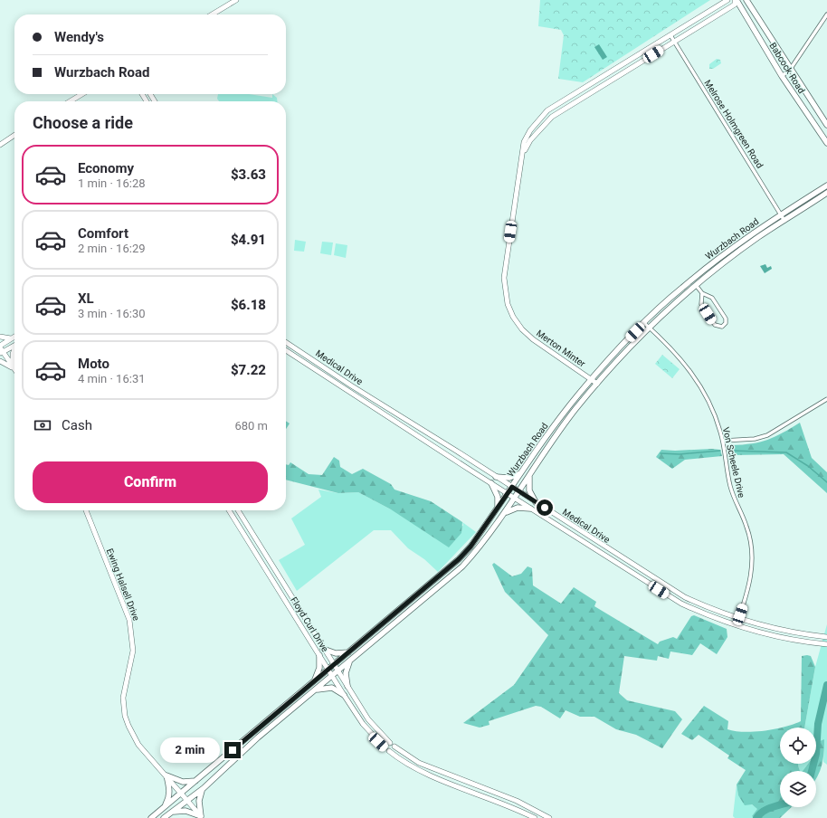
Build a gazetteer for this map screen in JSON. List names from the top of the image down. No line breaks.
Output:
{"streets":{"main road":["Babcock Road","Wurzbach Road"],"street":["Melrose Holmgreen Road","Merton Minter","Medical Drive","Von Scheele Drive","Ewing Halsell Drive","Floyd Curl Drive"]},"crossings":[["Babcock Road","Merton Minter"],["Melrose Holmgreen Road","Wurzbach Road"],["Melrose Holmgreen Road","Merton Minter"],["Wurzbach Road","Merton Minter"],["Wurzbach Road","Medical Drive"],["Wurzbach Road","Von Scheele Drive"],["Wurzbach Road","Ewing Halsell Drive"],["Wurzbach Road","Floyd Curl Drive"],["Medical Drive","Von Scheele Drive"]],"page":{"banner":["Wendy's","Wurzbach Road"],"heading":"Choose a ride","list":[{"name":"Economy","note":"1 min · 16:28","value":"$3.63"},{"name":"Comfort","note":"2 min · 16:29","value":"$4.91"},{"name":"XL","note":"3 min · 16:30","value":"$6.18"},{"name":"Moto","note":"4 min · 16:31","value":"$7.22"}],"pay":["Cash","680 m"],"buttons":"Confirm","bubble":"2 min"}}
